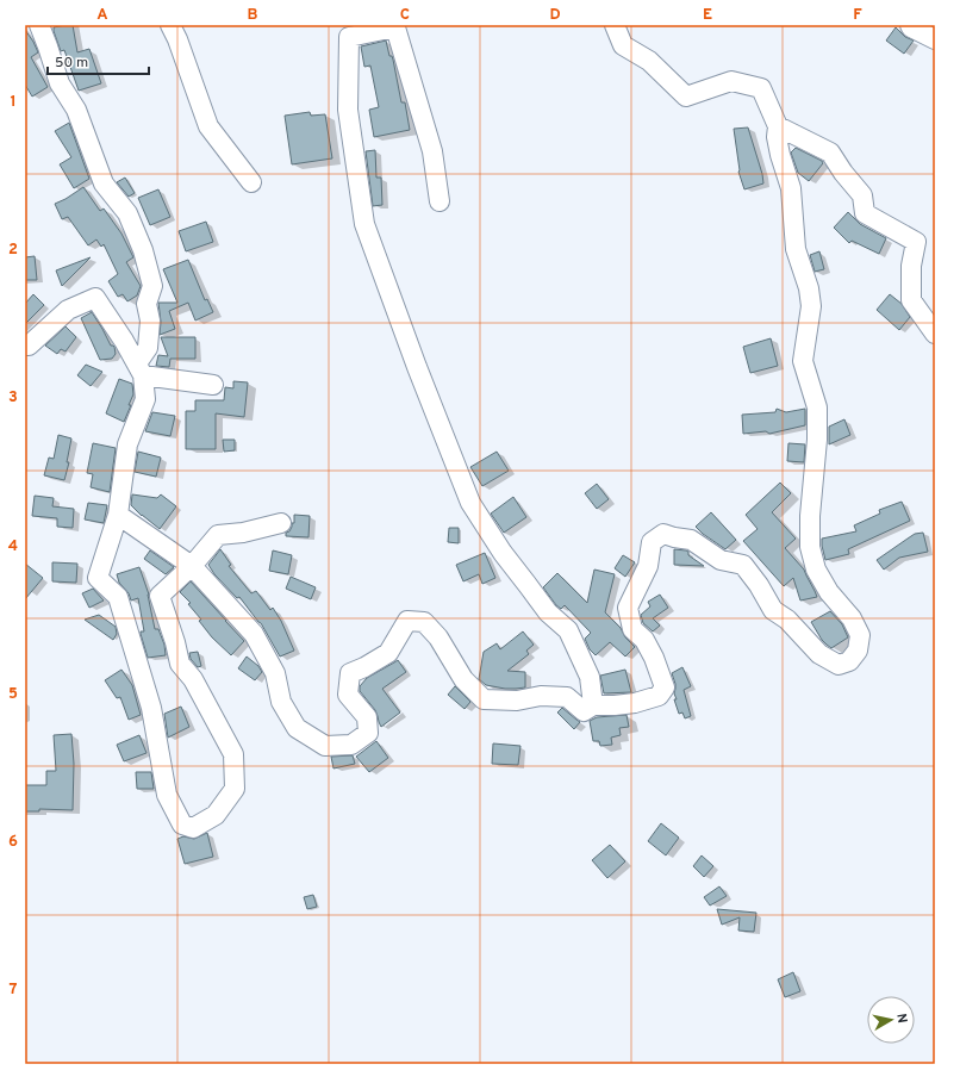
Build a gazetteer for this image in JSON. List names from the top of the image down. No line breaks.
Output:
{"scale_bar":"50 m","north":"right","grid":{"columns":["A","B","C","D","E","F"],"rows":["1","2","3","4","5","6","7"]}}
